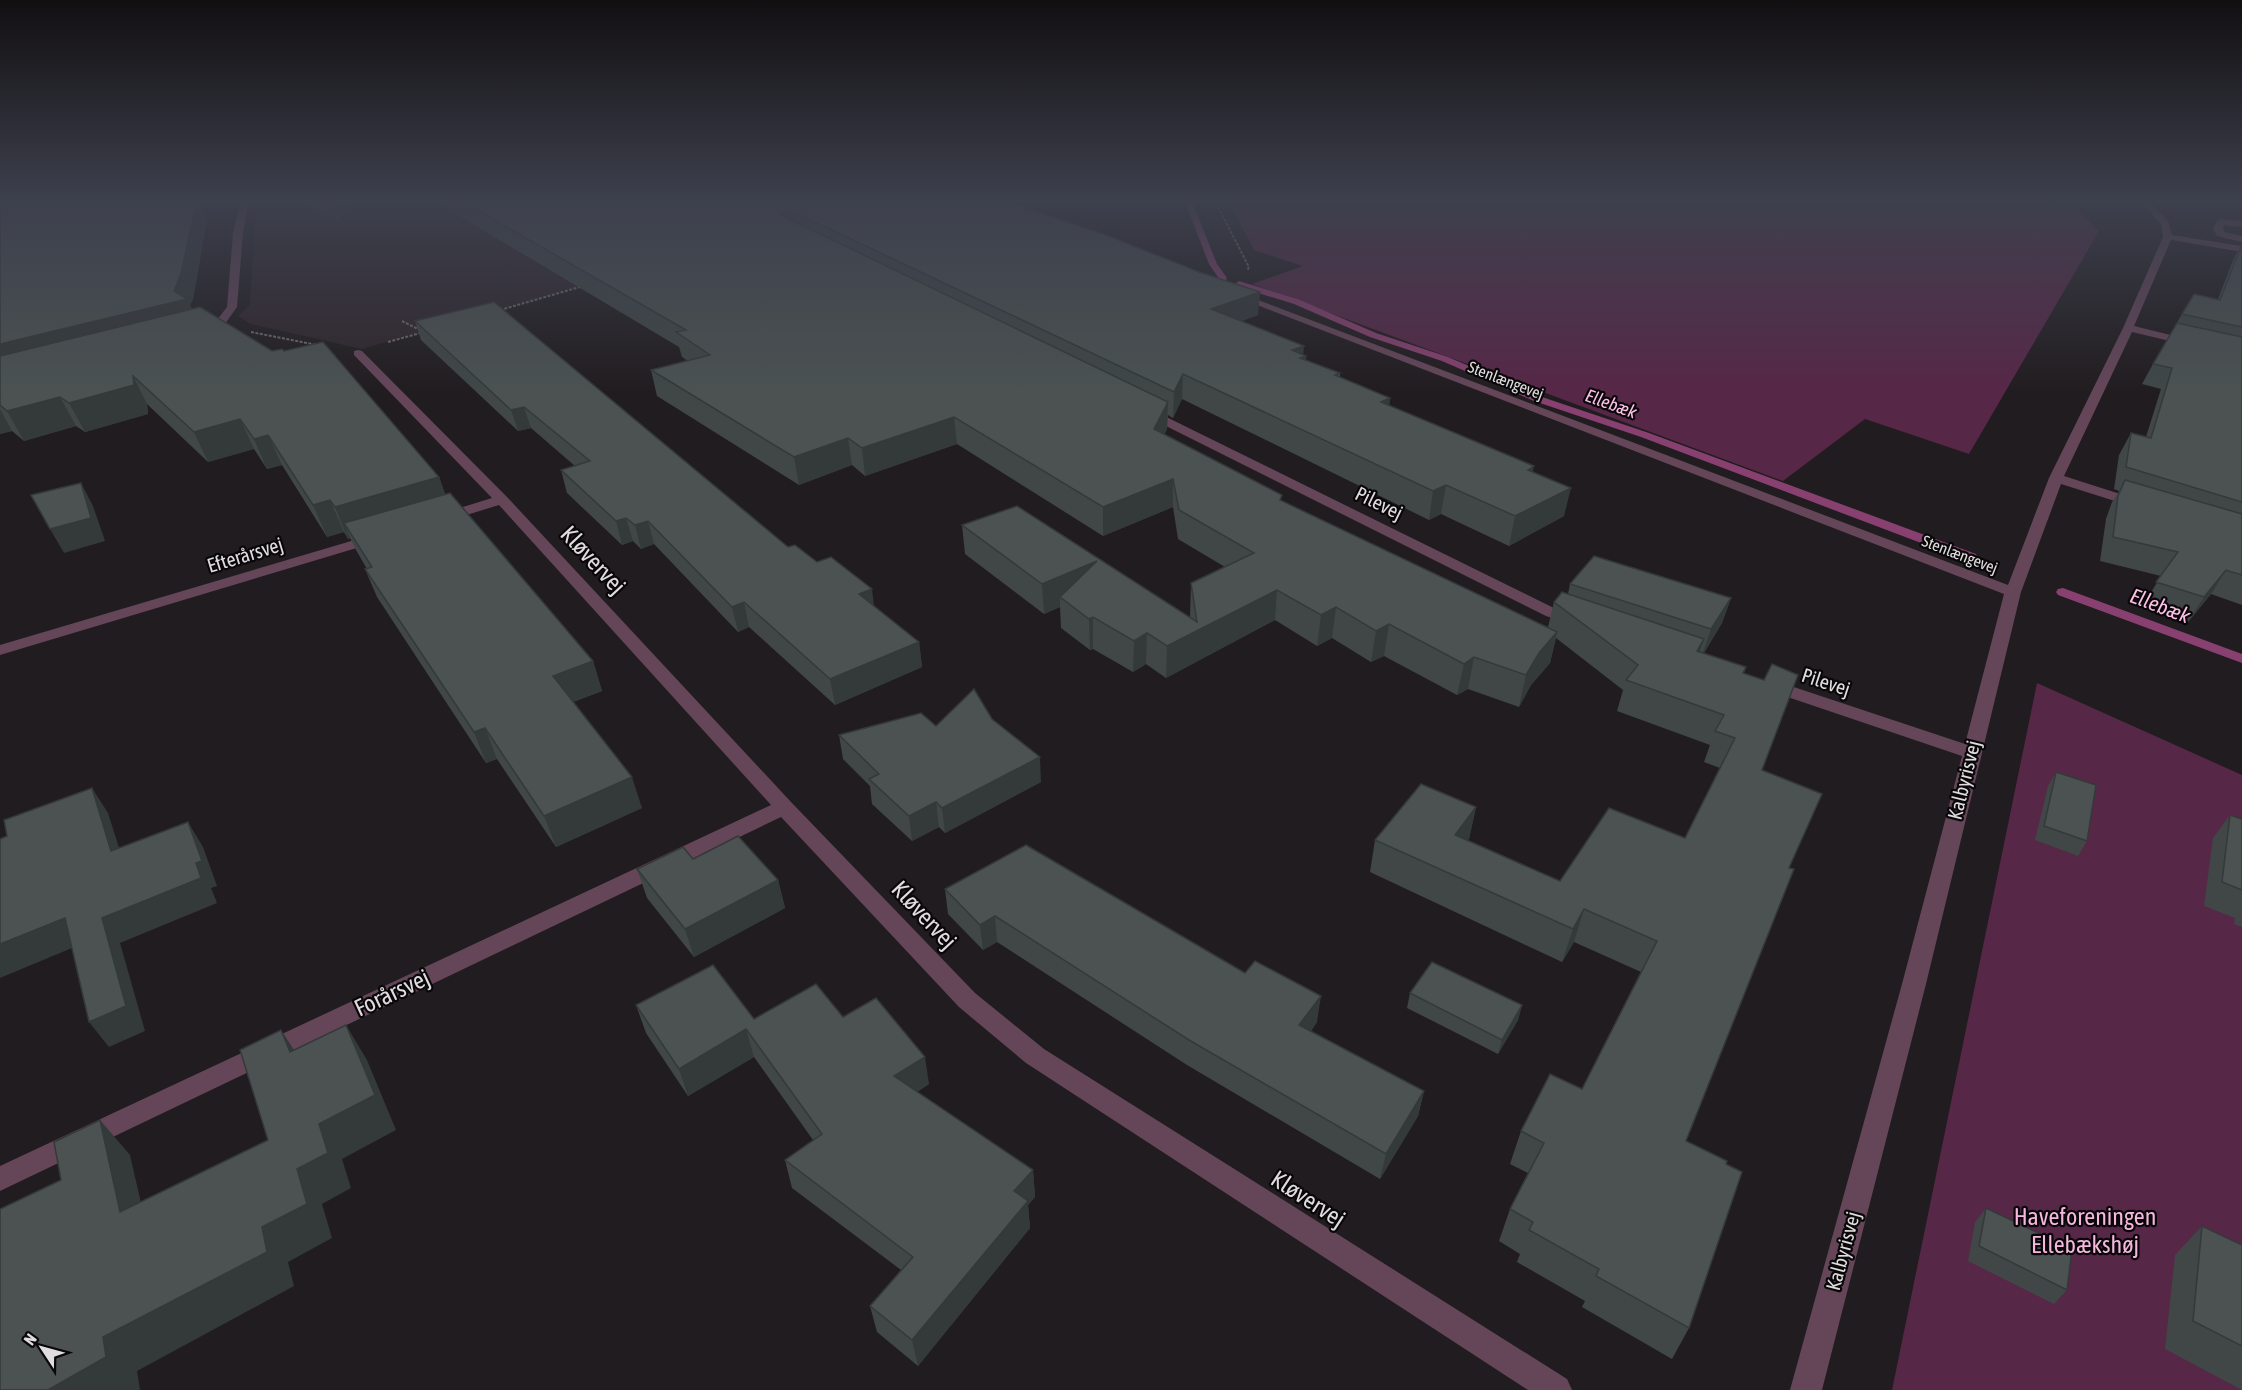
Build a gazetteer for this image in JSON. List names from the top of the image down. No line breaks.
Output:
{"streets":{"street":["Stenlængevej","Pilevej","Efterårsvej","Kløvervej","Kalbyrisvej","Forårsvej"]},"crossings":[["Stenlængevej","Kalbyrisvej"],["Pilevej","Kalbyrisvej"],["Kløvervej","Forårsvej"]],"water":["Ellebæk"],"parks":["Haveforeningen Ellebækshøj"],"north":"top left"}
